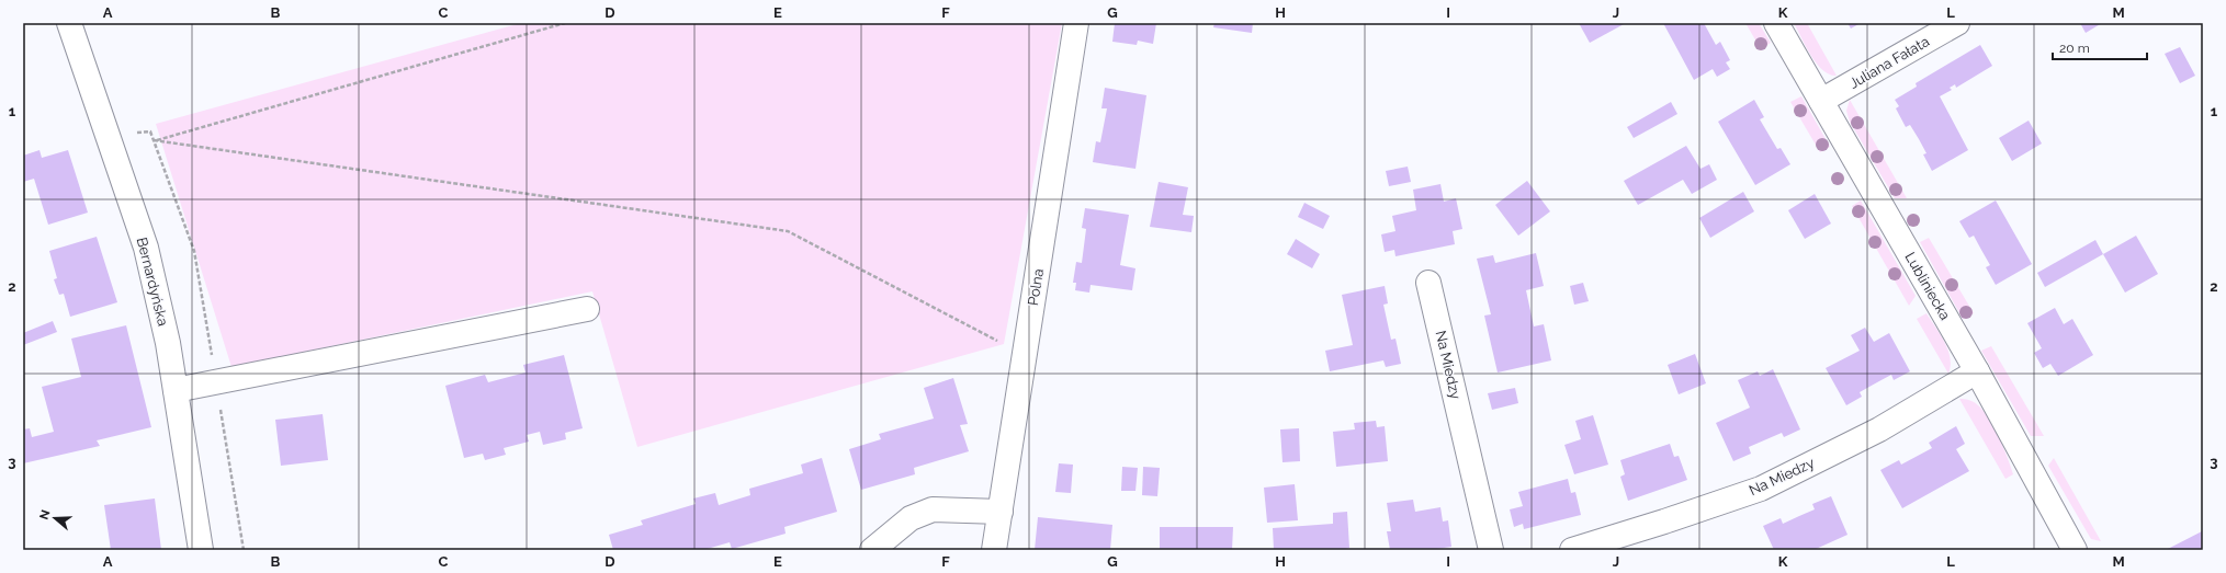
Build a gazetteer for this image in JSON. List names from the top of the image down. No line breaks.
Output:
{"streets":{"street":["Juliana Fałata","Bernardyńska","Lubliniecka","Polna","Na Miedzy"]},"crossings":[["Juliana Fałata","Lubliniecka"],["Lubliniecka","Na Miedzy"]],"scale_bar":"20 m","north":"left","grid":{"columns":["A","B","C","D","E","F","G","H","I","J","K","L","M"],"rows":["1","2","3"]}}
